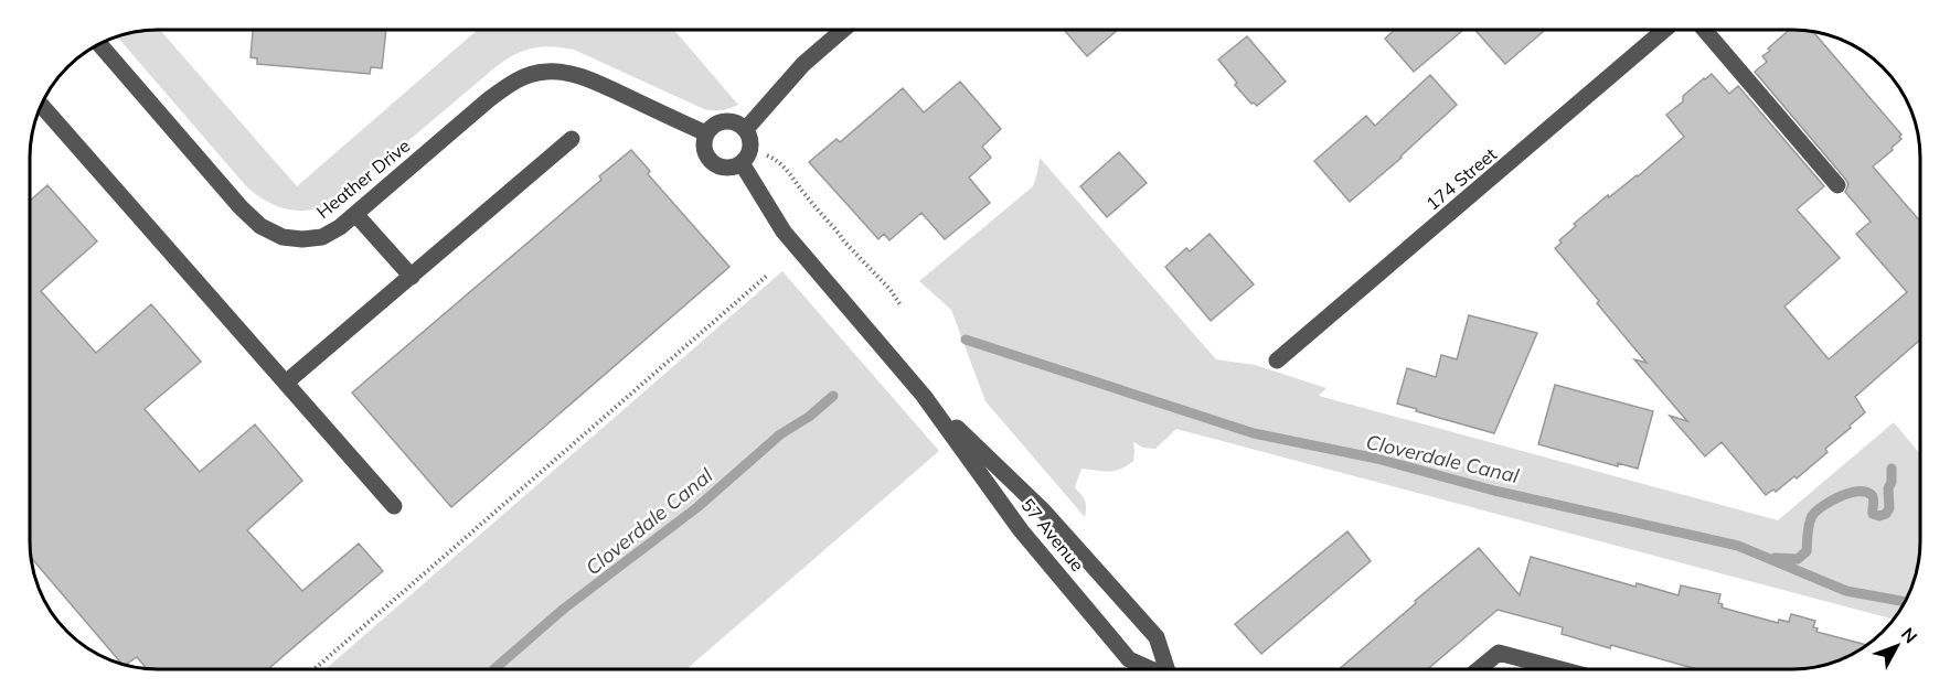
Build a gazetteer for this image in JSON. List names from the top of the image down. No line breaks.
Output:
{"streets":{"street":["Heather Drive","174 Street","57 Avenue"]},"crossings":[["Heather Drive","57 Avenue"]],"water":["Cloverdale Canal"],"north":"top right"}
